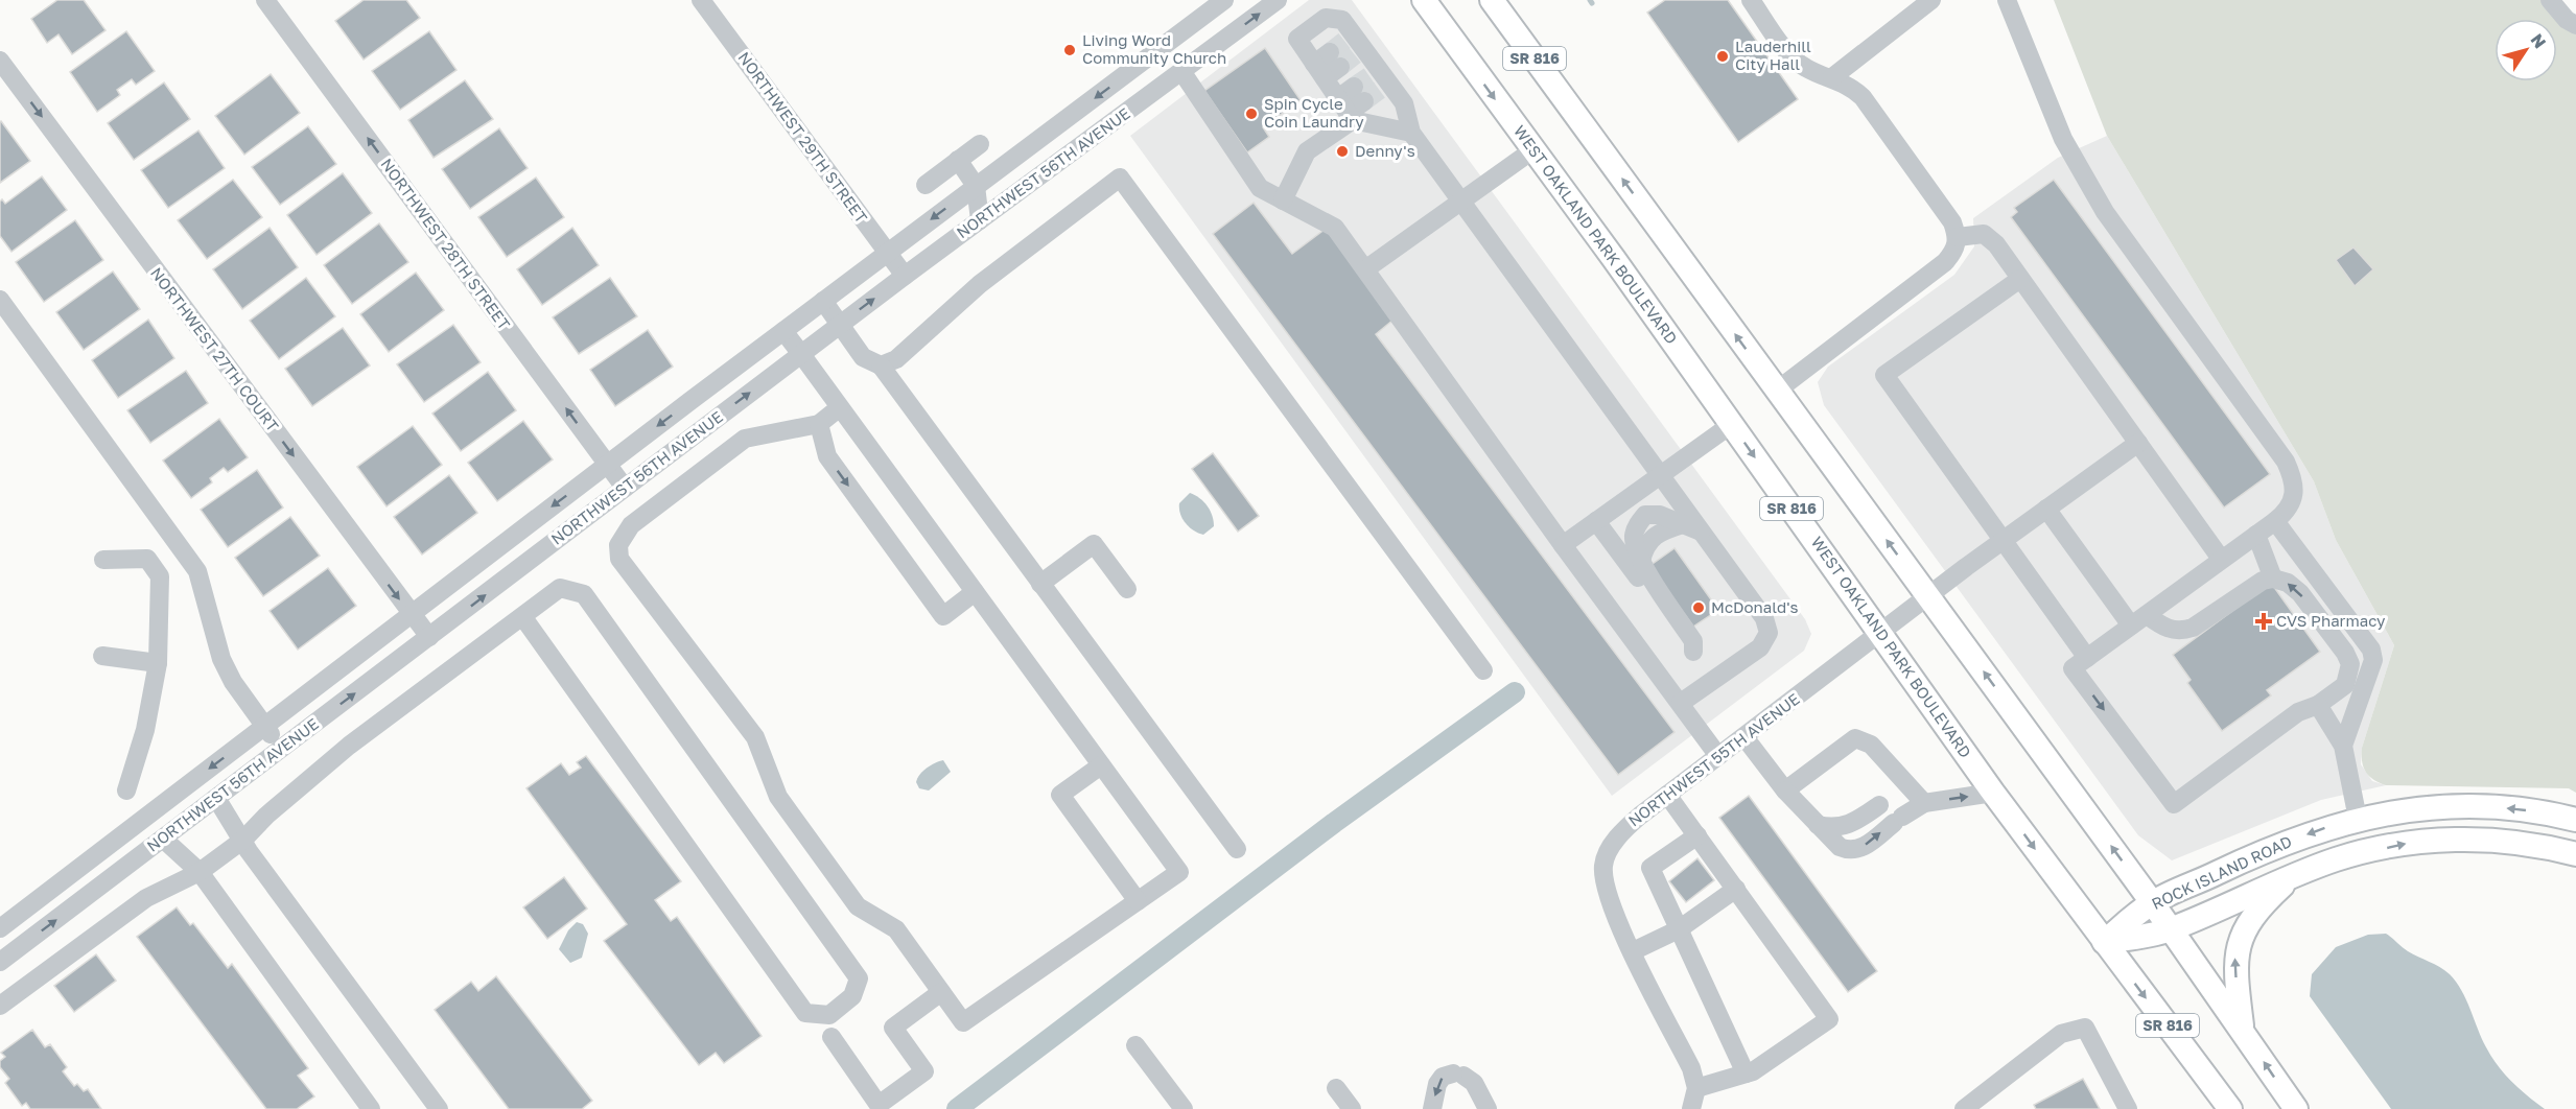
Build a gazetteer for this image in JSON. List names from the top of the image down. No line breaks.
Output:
{"streets":{"main road":["SR 816","WEST OAKLAND PARK BOULEVARD","ROCK ISLAND ROAD"],"street":["NORTHWEST 29TH STREET","NORTHWEST 56TH AVENUE","NORTHWEST 28TH STREET","NORTHWEST 27TH COURT","NORTHWEST 55TH AVENUE"]},"crossings":[["SR 816","NORTHWEST 55TH AVENUE"],["SR 816","ROCK ISLAND ROAD"],["NORTHWEST 29TH STREET","NORTHWEST 56TH AVENUE"],["NORTHWEST 56TH AVENUE","NORTHWEST 28TH STREET"],["NORTHWEST 56TH AVENUE","NORTHWEST 27TH COURT"],["WEST OAKLAND PARK BOULEVARD","NORTHWEST 55TH AVENUE"],["WEST OAKLAND PARK BOULEVARD","ROCK ISLAND ROAD"]],"one_way":["NORTHWEST 28TH STREET"],"places":{"other":["Living Word Community Church","Lauderhill City Hall","Spin Cycle Coin Laundry","Denny's","McDonald's"],"health":["CVS Pharmacy"]},"north":"top right"}
